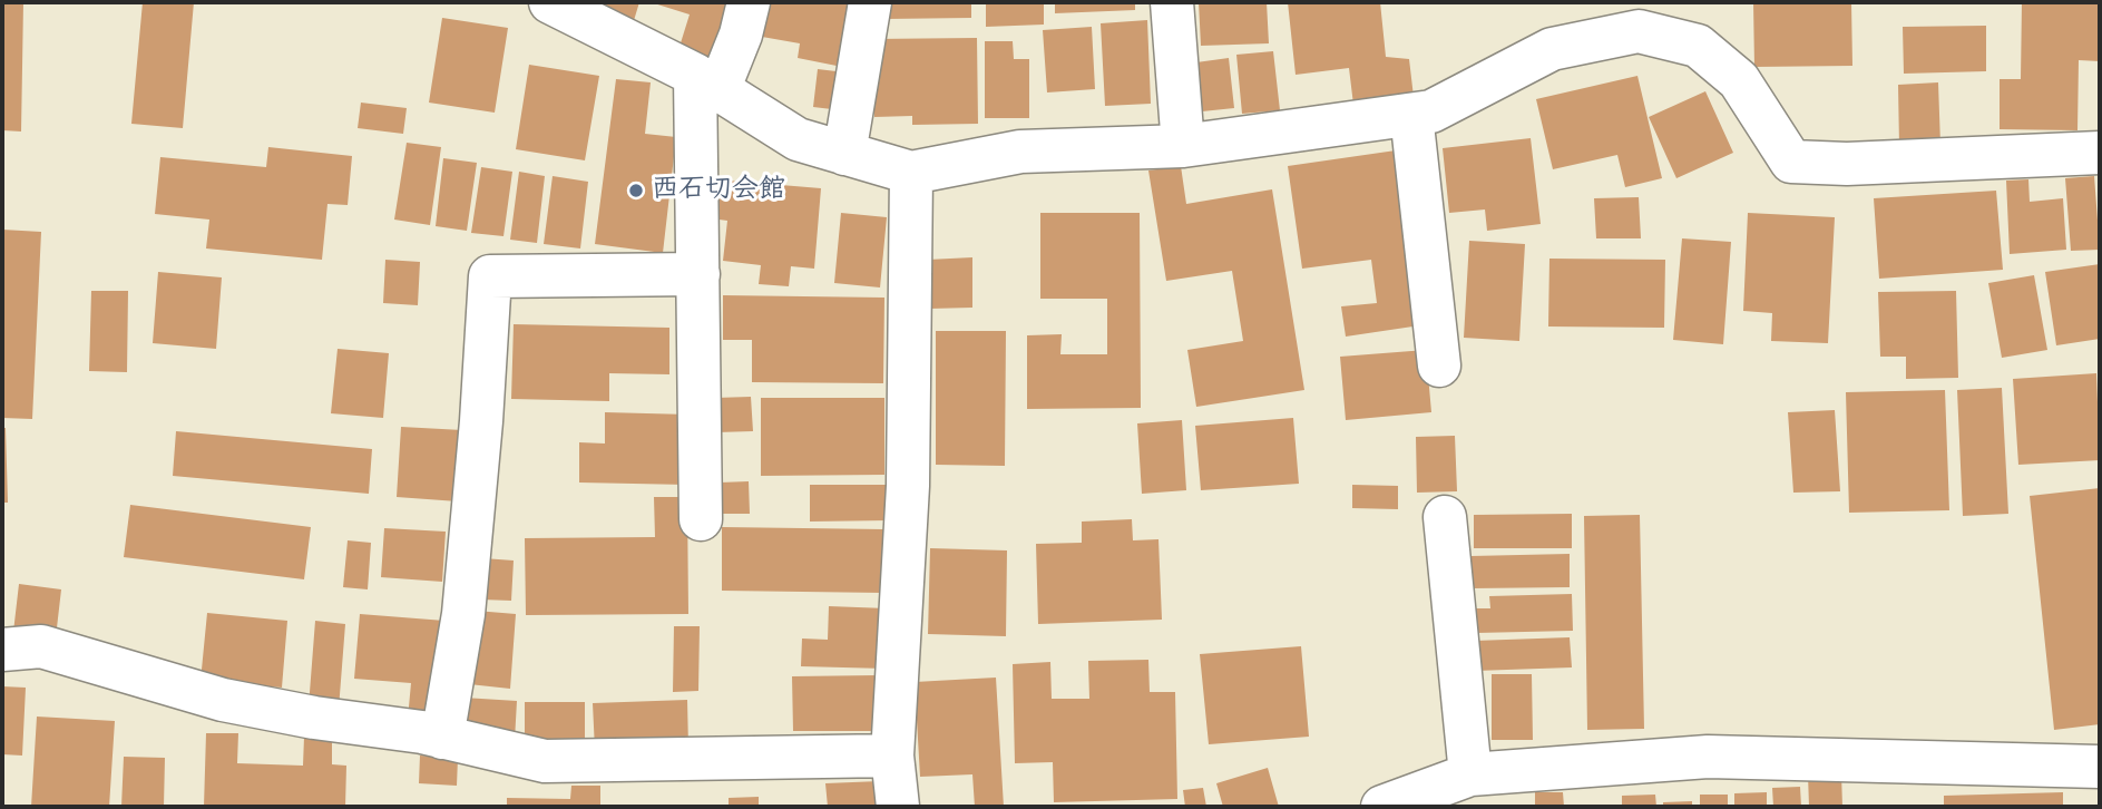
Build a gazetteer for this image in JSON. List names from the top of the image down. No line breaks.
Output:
{"places":["西石切会館"]}
